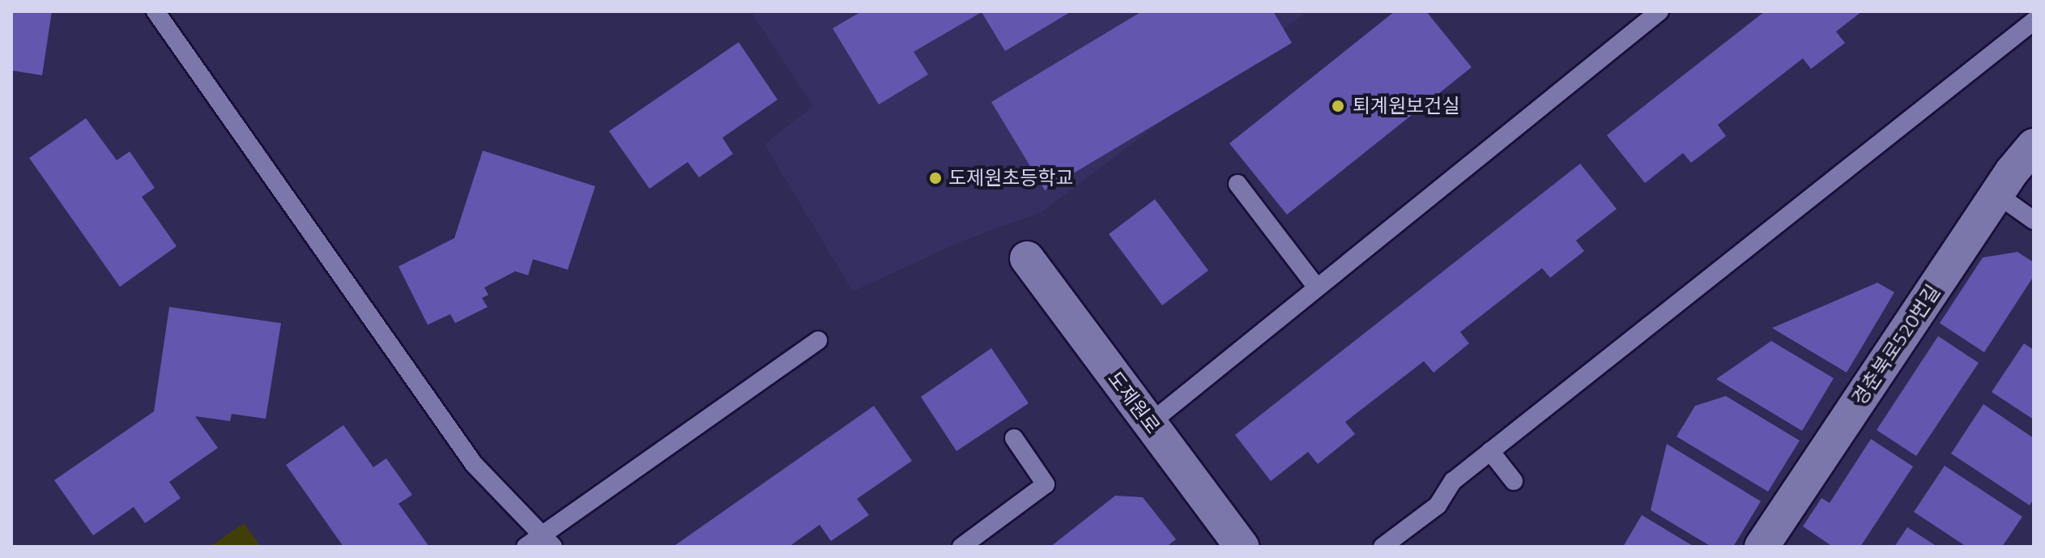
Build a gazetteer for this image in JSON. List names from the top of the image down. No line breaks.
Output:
{"streets":{"street":["경춘북로520번길","도제원로"]},"places":["퇴계원보건실","도제원초등학교"]}
